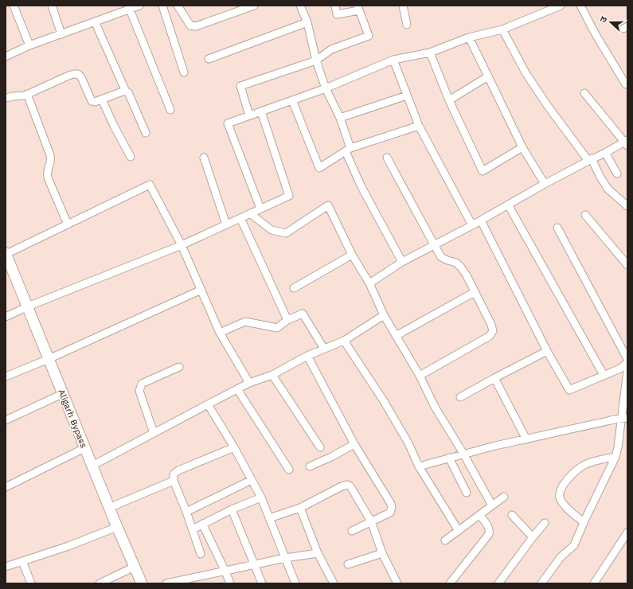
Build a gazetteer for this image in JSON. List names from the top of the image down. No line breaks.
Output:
{"streets":{"main road":["Aligarh Bypass"]},"north":"left"}
